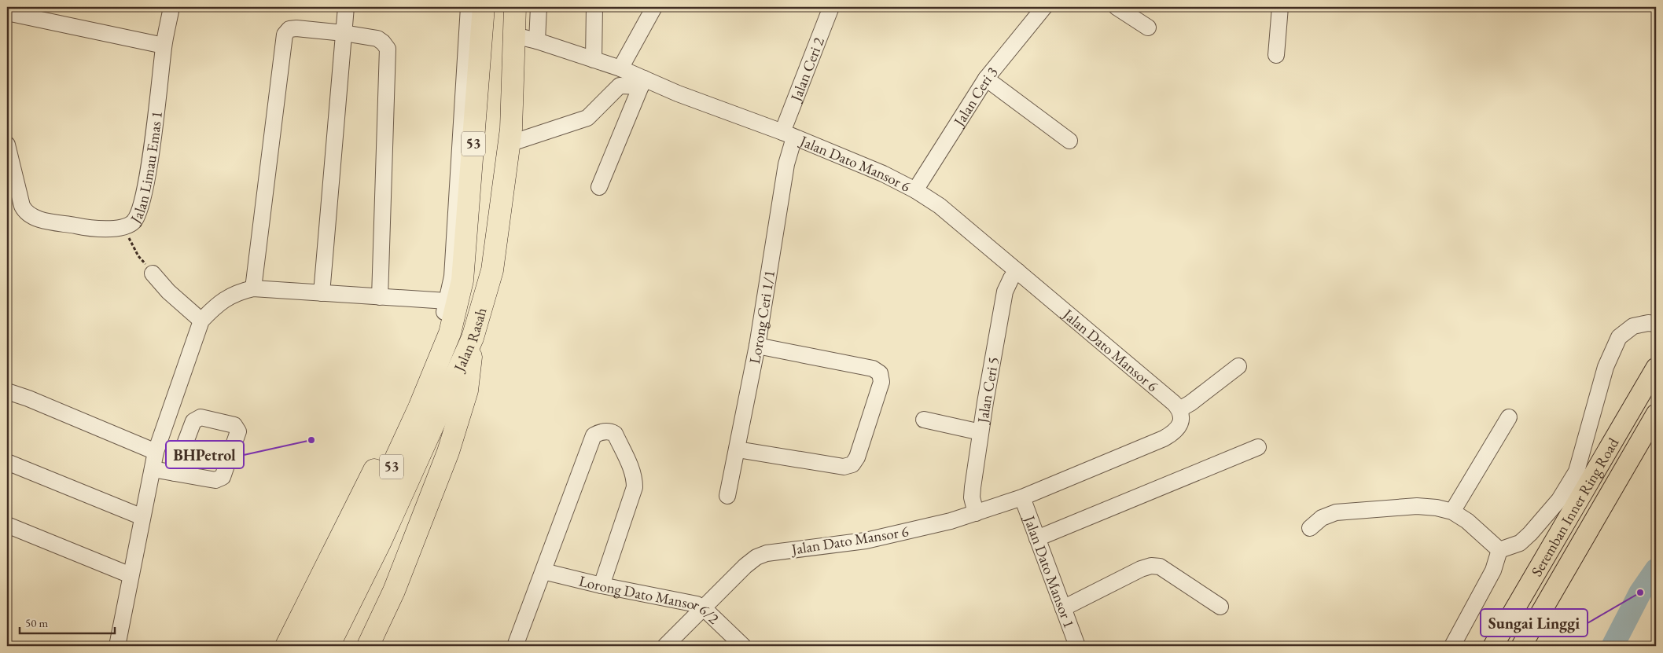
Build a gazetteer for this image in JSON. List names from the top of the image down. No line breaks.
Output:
{"streets":{"highway":["53","Jalan Rasah"],"main road":["Seremban Inner Ring Road"],"street":["Jalan Ceri 2","Jalan Ceri 3","Jalan Dato Mansor 6","Jalan Limau Emas 1","Lorong Ceri 1/1","Jalan Ceri 5","Jalan Dato Mansor 1","Lorong Dato Mansor 6/2"]},"crossings":[["Jalan Ceri 2","Jalan Dato Mansor 6"],["Jalan Ceri 2","Lorong Ceri 1/1"],["Jalan Ceri 3","Jalan Dato Mansor 6"],["Jalan Dato Mansor 6","Lorong Ceri 1/1"],["Jalan Dato Mansor 6","Jalan Rasah"],["Jalan Dato Mansor 6","Jalan Ceri 5"],["Jalan Dato Mansor 6","Jalan Dato Mansor 1"],["Jalan Dato Mansor 6","Lorong Dato Mansor 6/2"]],"places":["BHPetrol","Sungai Linggi"],"scale_bar":"50 m"}
